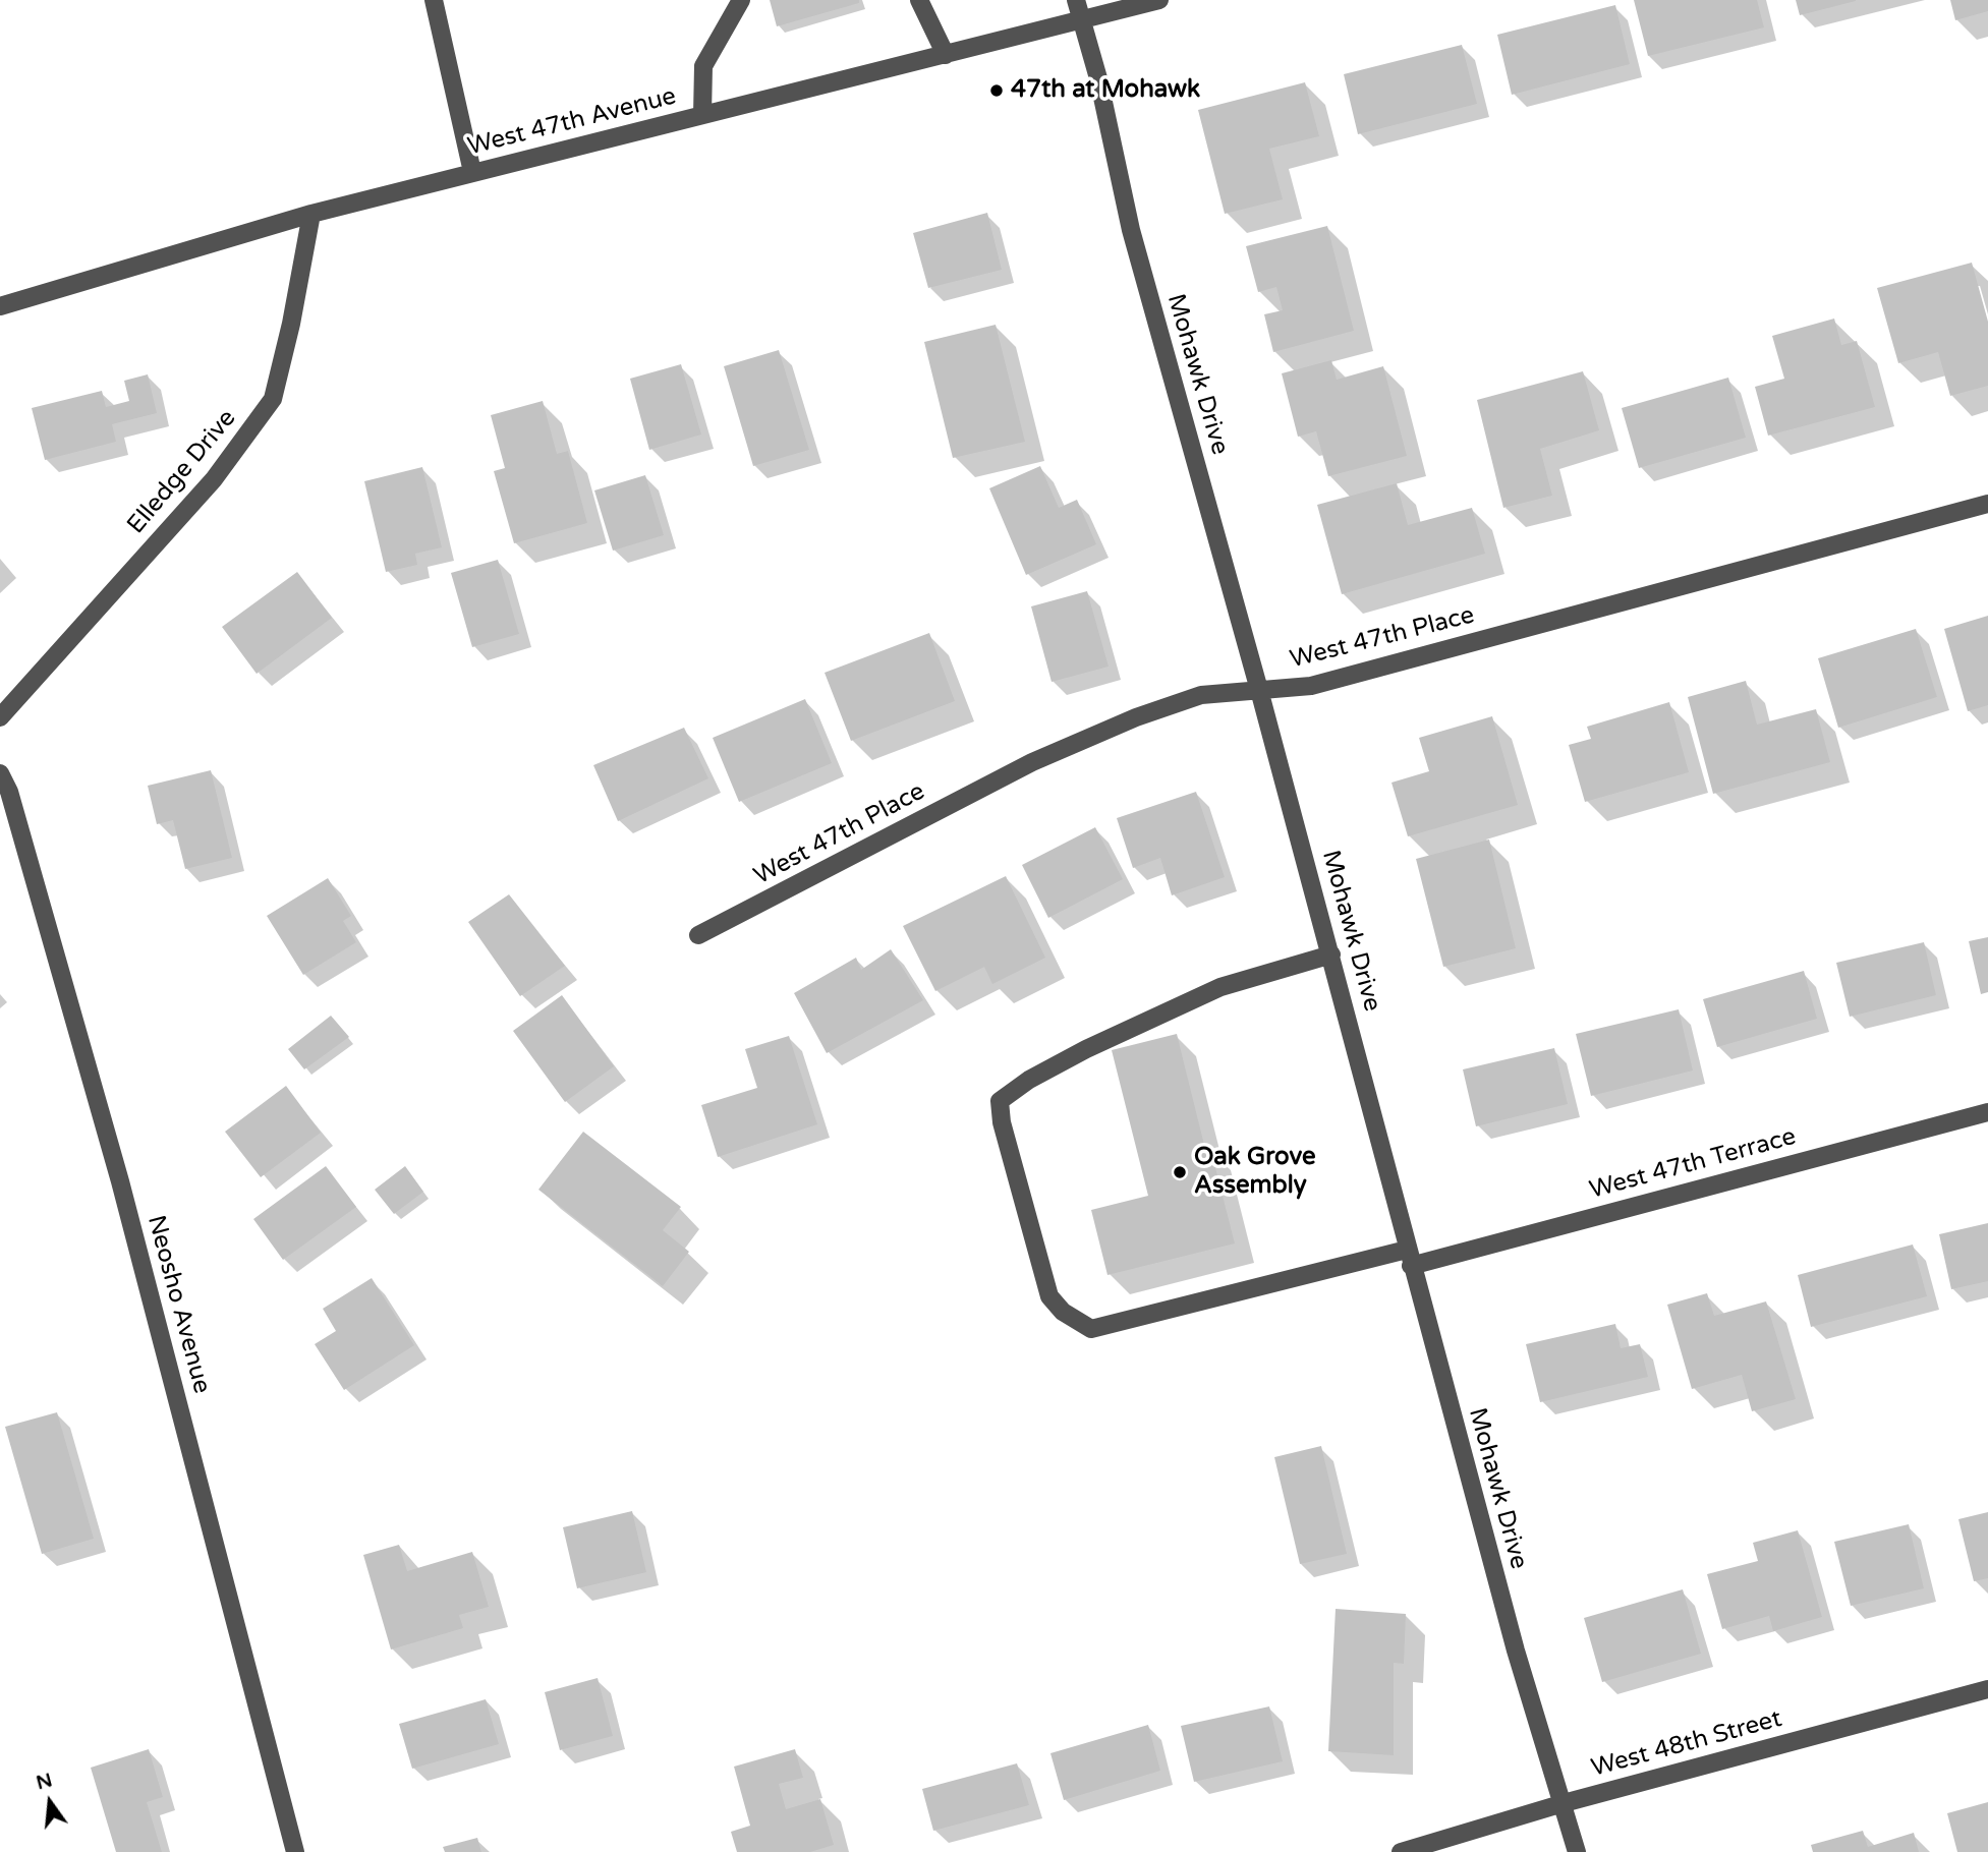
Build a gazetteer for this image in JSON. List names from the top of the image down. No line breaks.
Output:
{"streets":{"street":["West 47th Avenue","Mohawk Drive","Elledge Drive","West 47th Place","West 47th Terrace","Neosho Avenue","West 48th Street"]},"crossings":[["West 47th Avenue","Mohawk Drive"],["West 47th Avenue","Elledge Drive"],["Mohawk Drive","West 47th Place"],["Mohawk Drive","West 47th Terrace"],["Mohawk Drive","West 48th Street"]],"places":["47th at Mohawk","Oak Grove Assembly"],"north":"top"}
